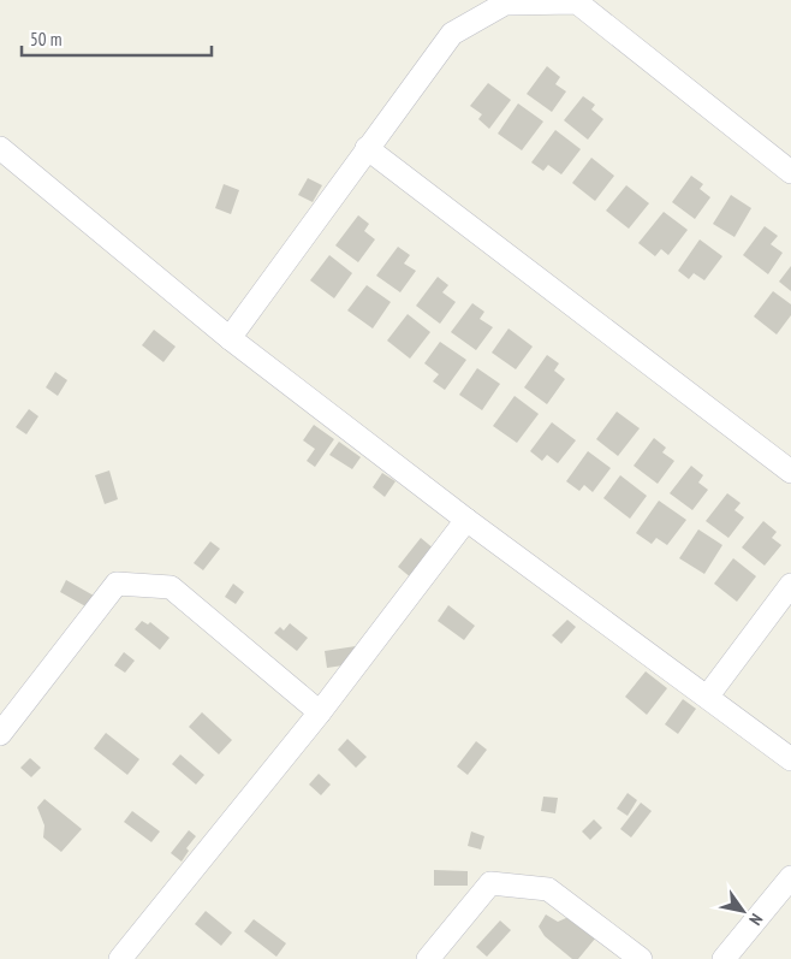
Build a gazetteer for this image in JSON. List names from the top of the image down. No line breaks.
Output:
{"scale_bar":"50 m","north":"bottom right"}
